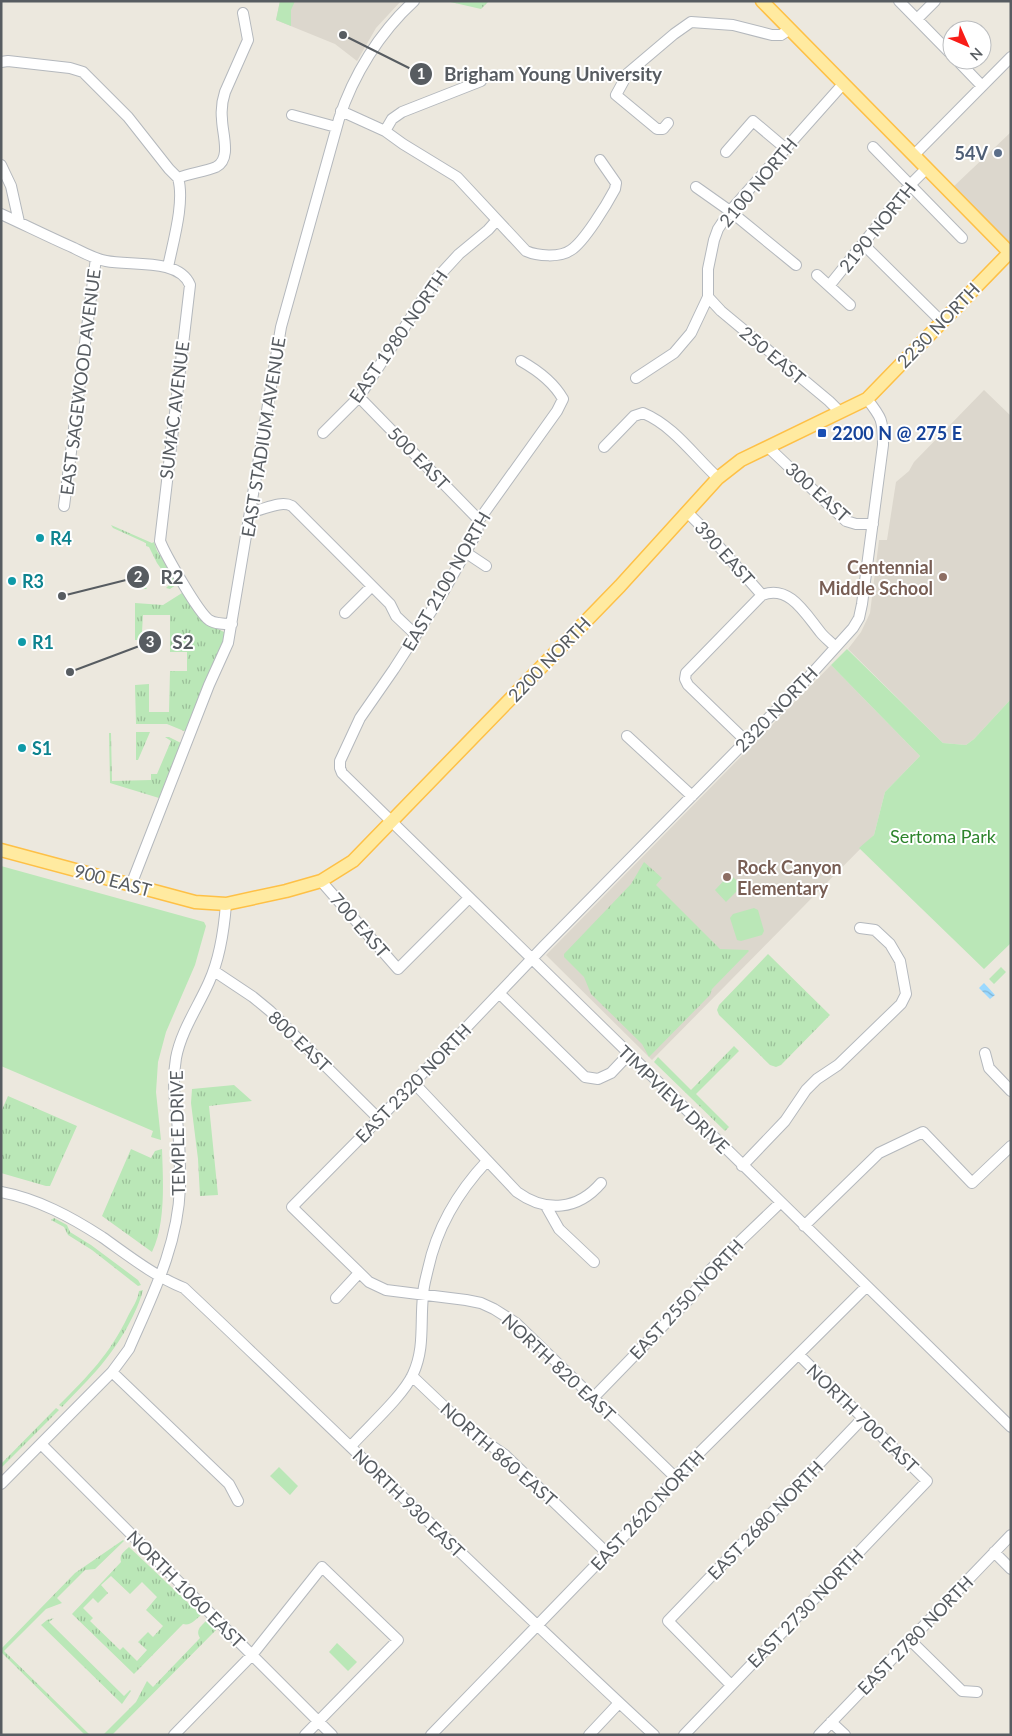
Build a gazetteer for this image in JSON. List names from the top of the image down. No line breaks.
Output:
{"streets":{"main road":["2230 NORTH","2200 NORTH","900 EAST"],"street":["2100 NORTH","2190 NORTH","EAST 1980 NORTH","250 EAST","EAST SAGEWOOD AVENUE","SUMAC AVENUE","EAST STADIUM AVENUE","500 EAST","300 EAST","390 EAST","EAST 2100 NORTH","2320 NORTH","700 EAST","800 EAST","EAST 2320 NORTH","TIMPVIEW DRIVE","TEMPLE DRIVE","EAST 2550 NORTH","NORTH 820 EAST","NORTH 700 EAST","NORTH 860 EAST","NORTH 930 EAST","EAST 2620 NORTH","EAST 2680 NORTH","NORTH 1060 EAST","EAST 2730 NORTH","EAST 2780 NORTH"]},"crossings":[["2100 NORTH","250 EAST"],["2230 NORTH","2200 NORTH"],["2230 NORTH","2320 NORTH"],["EAST 1980 NORTH","500 EAST"],["250 EAST","2200 NORTH"],["SUMAC AVENUE","EAST STADIUM AVENUE"],["EAST STADIUM AVENUE","900 EAST"],["500 EAST","EAST 2100 NORTH"],["300 EAST","2200 NORTH"],["300 EAST","2320 NORTH"],["390 EAST","2200 NORTH"],["EAST 2100 NORTH","TIMPVIEW DRIVE"],["2200 NORTH","2320 NORTH"],["2200 NORTH","900 EAST"],["2200 NORTH","700 EAST"],["2200 NORTH","TIMPVIEW DRIVE"],["2200 NORTH","TEMPLE DRIVE"],["2320 NORTH","EAST 2320 NORTH"],["2320 NORTH","TIMPVIEW DRIVE"],["900 EAST","TEMPLE DRIVE"],["700 EAST","TIMPVIEW DRIVE"],["800 EAST","EAST 2320 NORTH"],["800 EAST","TEMPLE DRIVE"],["EAST 2320 NORTH","TIMPVIEW DRIVE"],["EAST 2320 NORTH","NORTH 820 EAST"],["TIMPVIEW DRIVE","EAST 2550 NORTH"],["TIMPVIEW DRIVE","EAST 2620 NORTH"],["TEMPLE DRIVE","NORTH 930 EAST"],["TEMPLE DRIVE","NORTH 1060 EAST"],["EAST 2550 NORTH","NORTH 820 EAST"],["NORTH 820 EAST","EAST 2620 NORTH"],["NORTH 700 EAST","EAST 2620 NORTH"],["NORTH 700 EAST","EAST 2680 NORTH"],["NORTH 700 EAST","EAST 2730 NORTH"],["NORTH 860 EAST","EAST 2620 NORTH"],["NORTH 930 EAST","EAST 2620 NORTH"],["EAST 2680 NORTH","EAST 2730 NORTH"]],"parks":["Sertoma Park"],"places":{"other":["Brigham Young University","54V","R4","Centennial Middle School","R3","R2","R1","S2","S1","Rock Canyon Elementary"],"transit":["2200 N @ 275 E"]},"north":"bottom right"}
